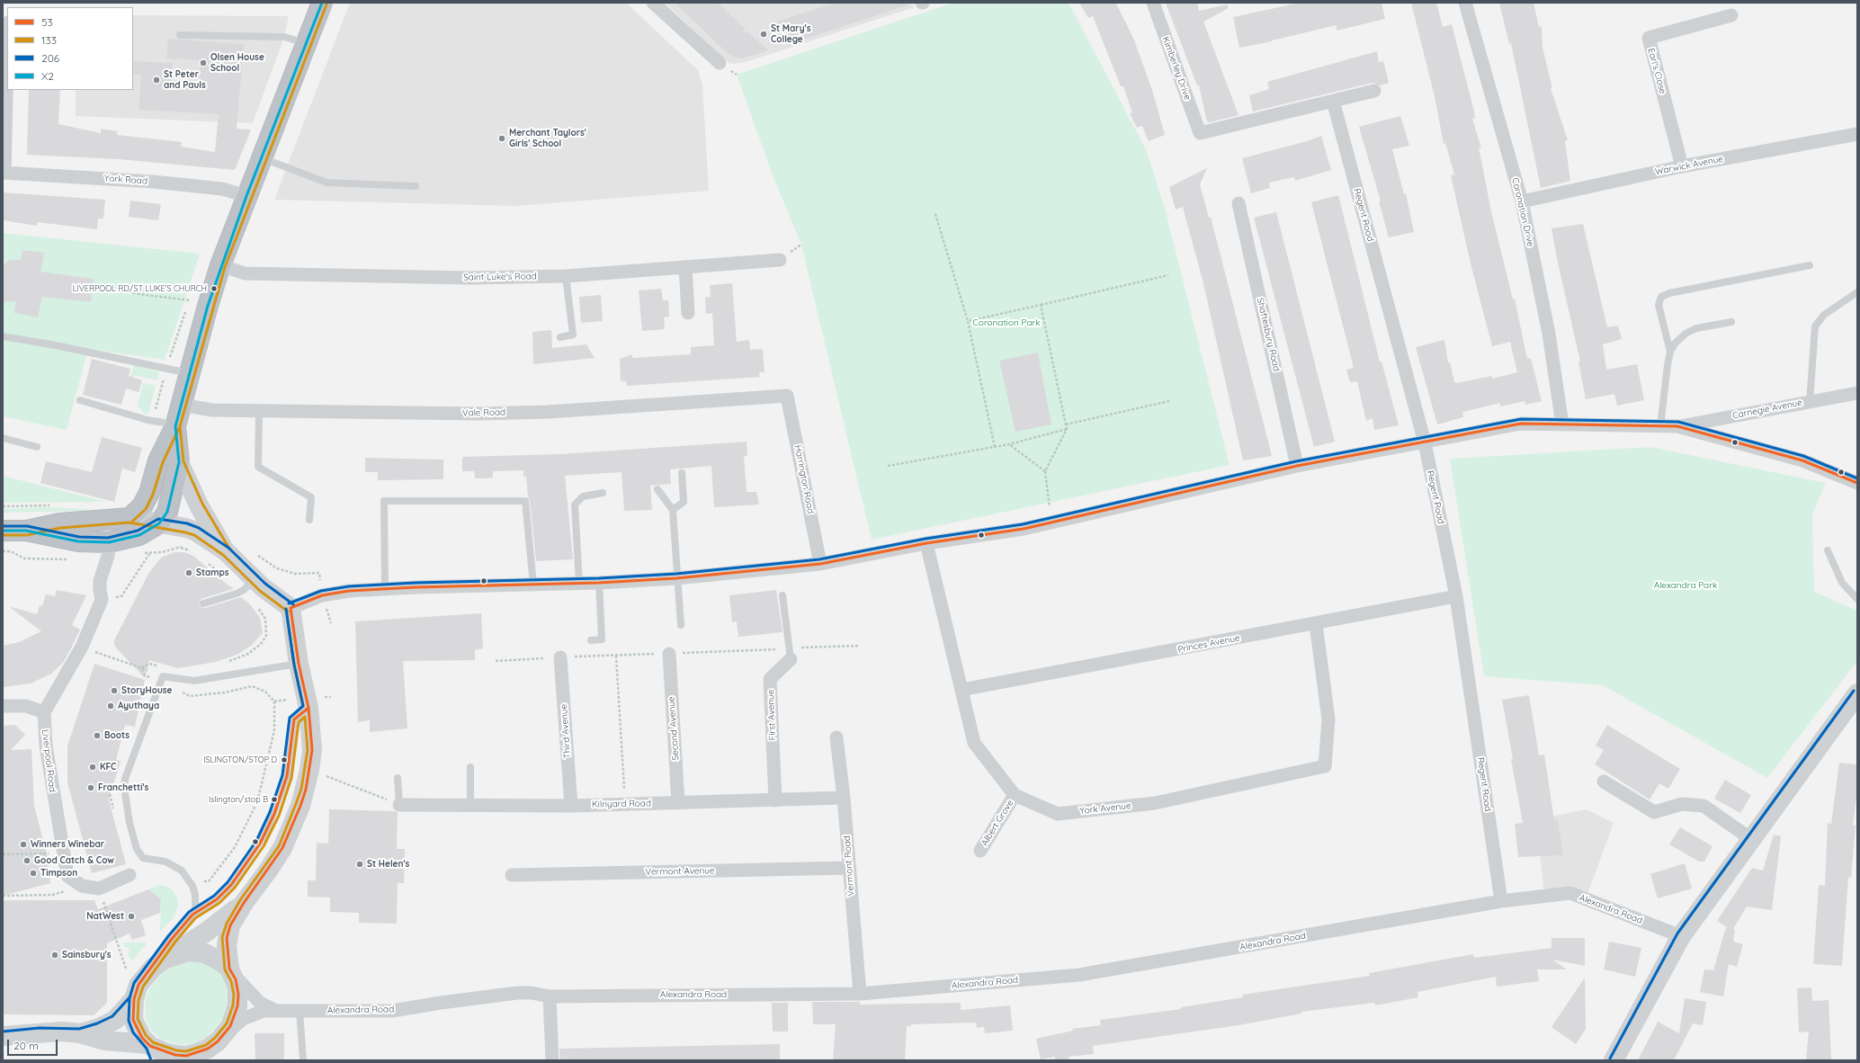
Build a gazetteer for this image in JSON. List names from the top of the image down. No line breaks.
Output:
{"streets":{"street":["Kimberley Drive","Earl's Close","Warwick Avenue","York Road","Coronation Drive","Regent Road","Saint Luke's Road","Shaftesbury Road","Carnegie Avenue","Vale Road","Harrington Road","Princes Avenue","First Avenue","Second Avenue","Third Avenue","Liverpool Road","Kilnyard Road","York Avenue","Albert Grove","Vermont Road","Vermont Avenue","Alexandra Road"]},"crossings":[["Kimberley Drive","Regent Road"],["Earl's Close","Warwick Avenue"],["Warwick Avenue","Coronation Drive"],["Regent Road","Princes Avenue"],["Regent Road","Alexandra Road"],["Vale Road","Harrington Road"],["Princes Avenue","York Avenue"],["First Avenue","Kilnyard Road"],["Second Avenue","Kilnyard Road"],["Third Avenue","Kilnyard Road"],["Kilnyard Road","Vermont Road"],["York Avenue","Albert Grove"],["Vermont Road","Vermont Avenue"],["Vermont Road","Alexandra Road"]],"parks":["Coronation Park","Alexandra Park"],"places":["St Mary's College","Olsen House School","St Peter and Pauls","Merchant Taylors' Girls' School","LIVERPOOL RD/ST LUKE'S CHURCH","Stamps","StoryHouse","Ayuthaya","Boots","ISLINGTON/STOP D","KFC","Franchetti's","Islington/stop B","Winners Winebar","Good Catch & Cow","St Helen's","Timpson","NatWest","Sainsbury's"],"lines":["transit line X2","transit line 133","transit line 206","transit line 53"],"legend":["53","133","206","X2"],"scale_bar":"20 m"}
